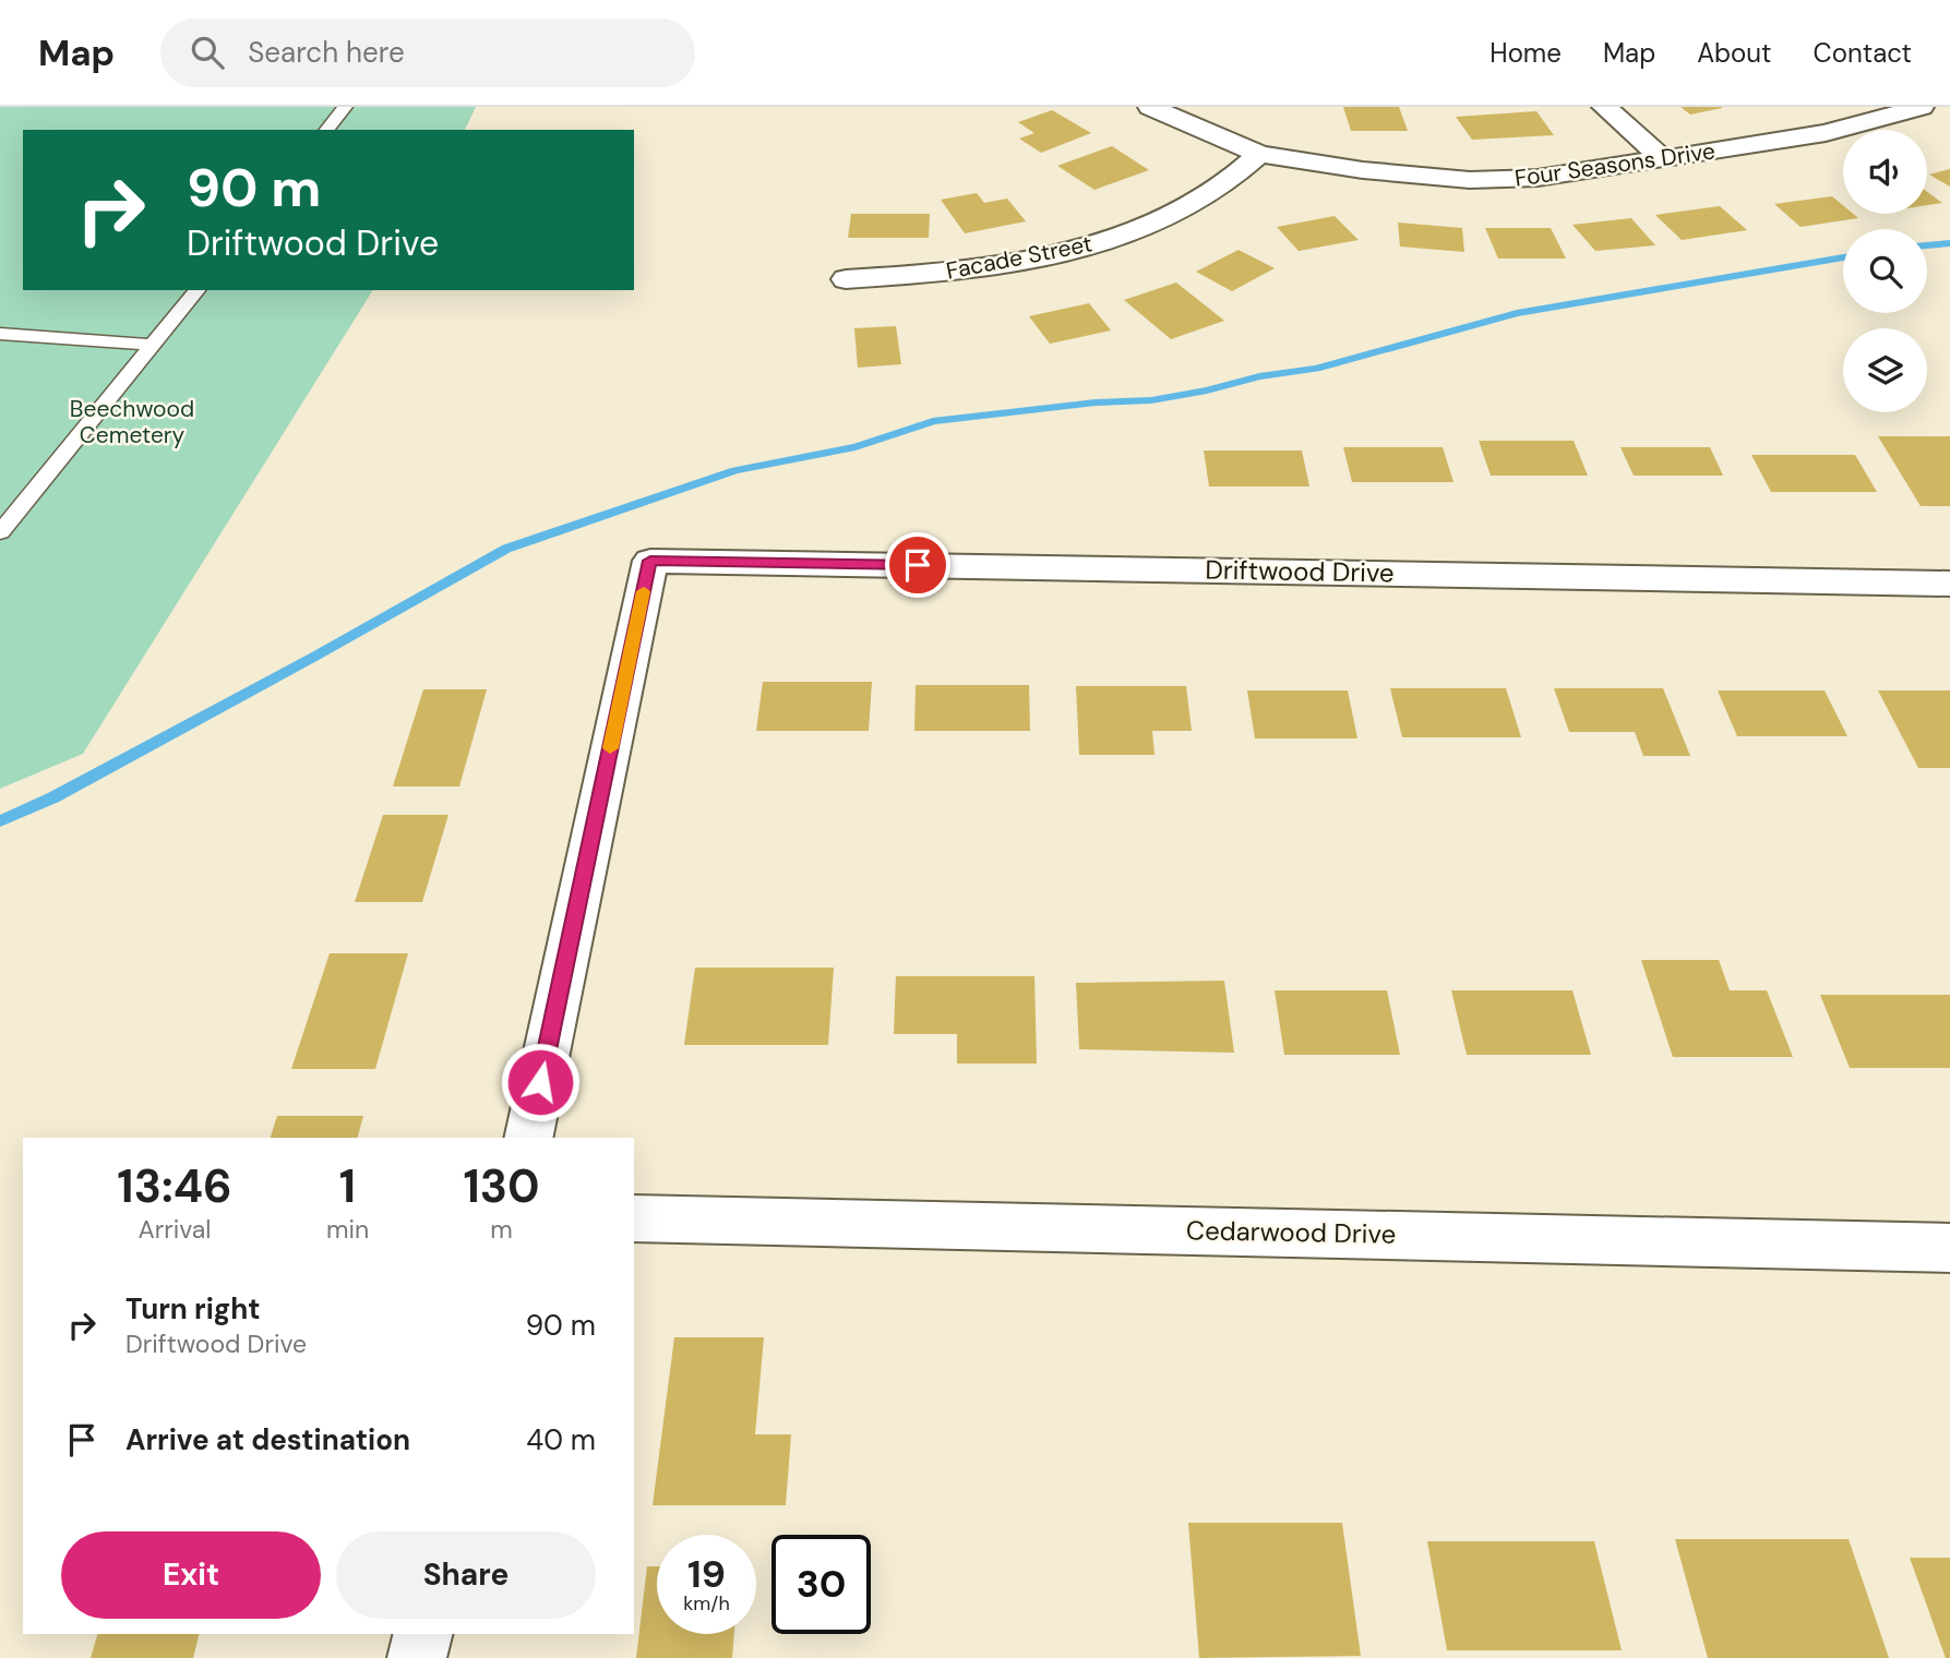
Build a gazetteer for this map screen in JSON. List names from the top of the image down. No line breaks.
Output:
{"streets":{"street":["Four Seasons Drive","Facade Street","Driftwood Drive","Cedarwood Drive"]},"crossings":[["Four Seasons Drive","Facade Street"]],"parks":["Beechwood Cemetery"],"page":{"header":"Map","search":"Search here","nav":["Home","Map","About","Contact"],"turn":["90 m","Driftwood Drive"],"eta":["13:46","Arrival","1","min","130","m"],"list":[{"name":"Turn right","note":"Driftwood Drive","value":"90 m"},{"name":"Arrive at destination","value":"40 m"}],"buttons":["Exit","Share"],"speed":"19 km/h","limit":"30"}}
